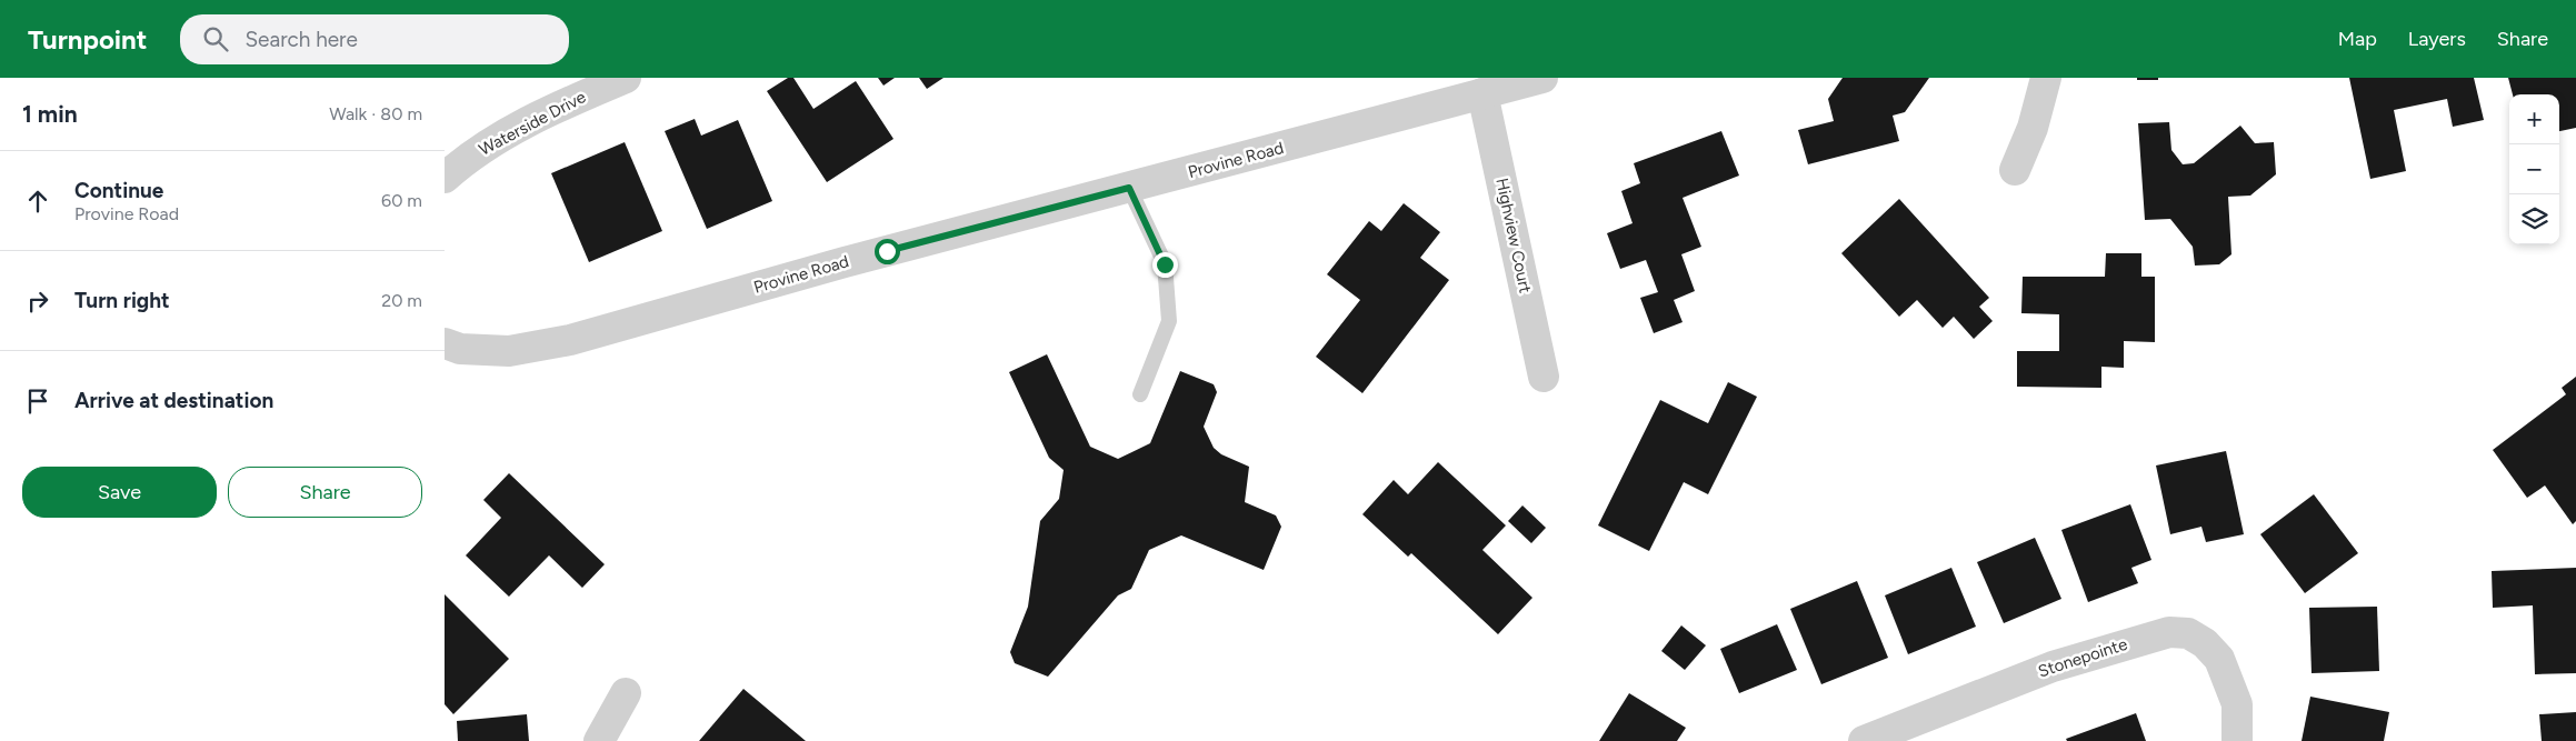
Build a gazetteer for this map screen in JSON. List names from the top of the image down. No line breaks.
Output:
{"streets":{"street":["Waterside Drive","Provine Road","Highview Court","Stonepointe"]},"crossings":[["Provine Road","Highview Court"]],"page":{"header":"Turnpoint","search":"Search here","nav":["Map","Layers","Share"],"heading":["1 min","Walk · 80 m"],"map_buttons":["+","−"],"list":[["Continue","Provine Road","60 m"],["Turn right","20 m"],"Arrive at destination"],"buttons":["Save","Share"]}}
